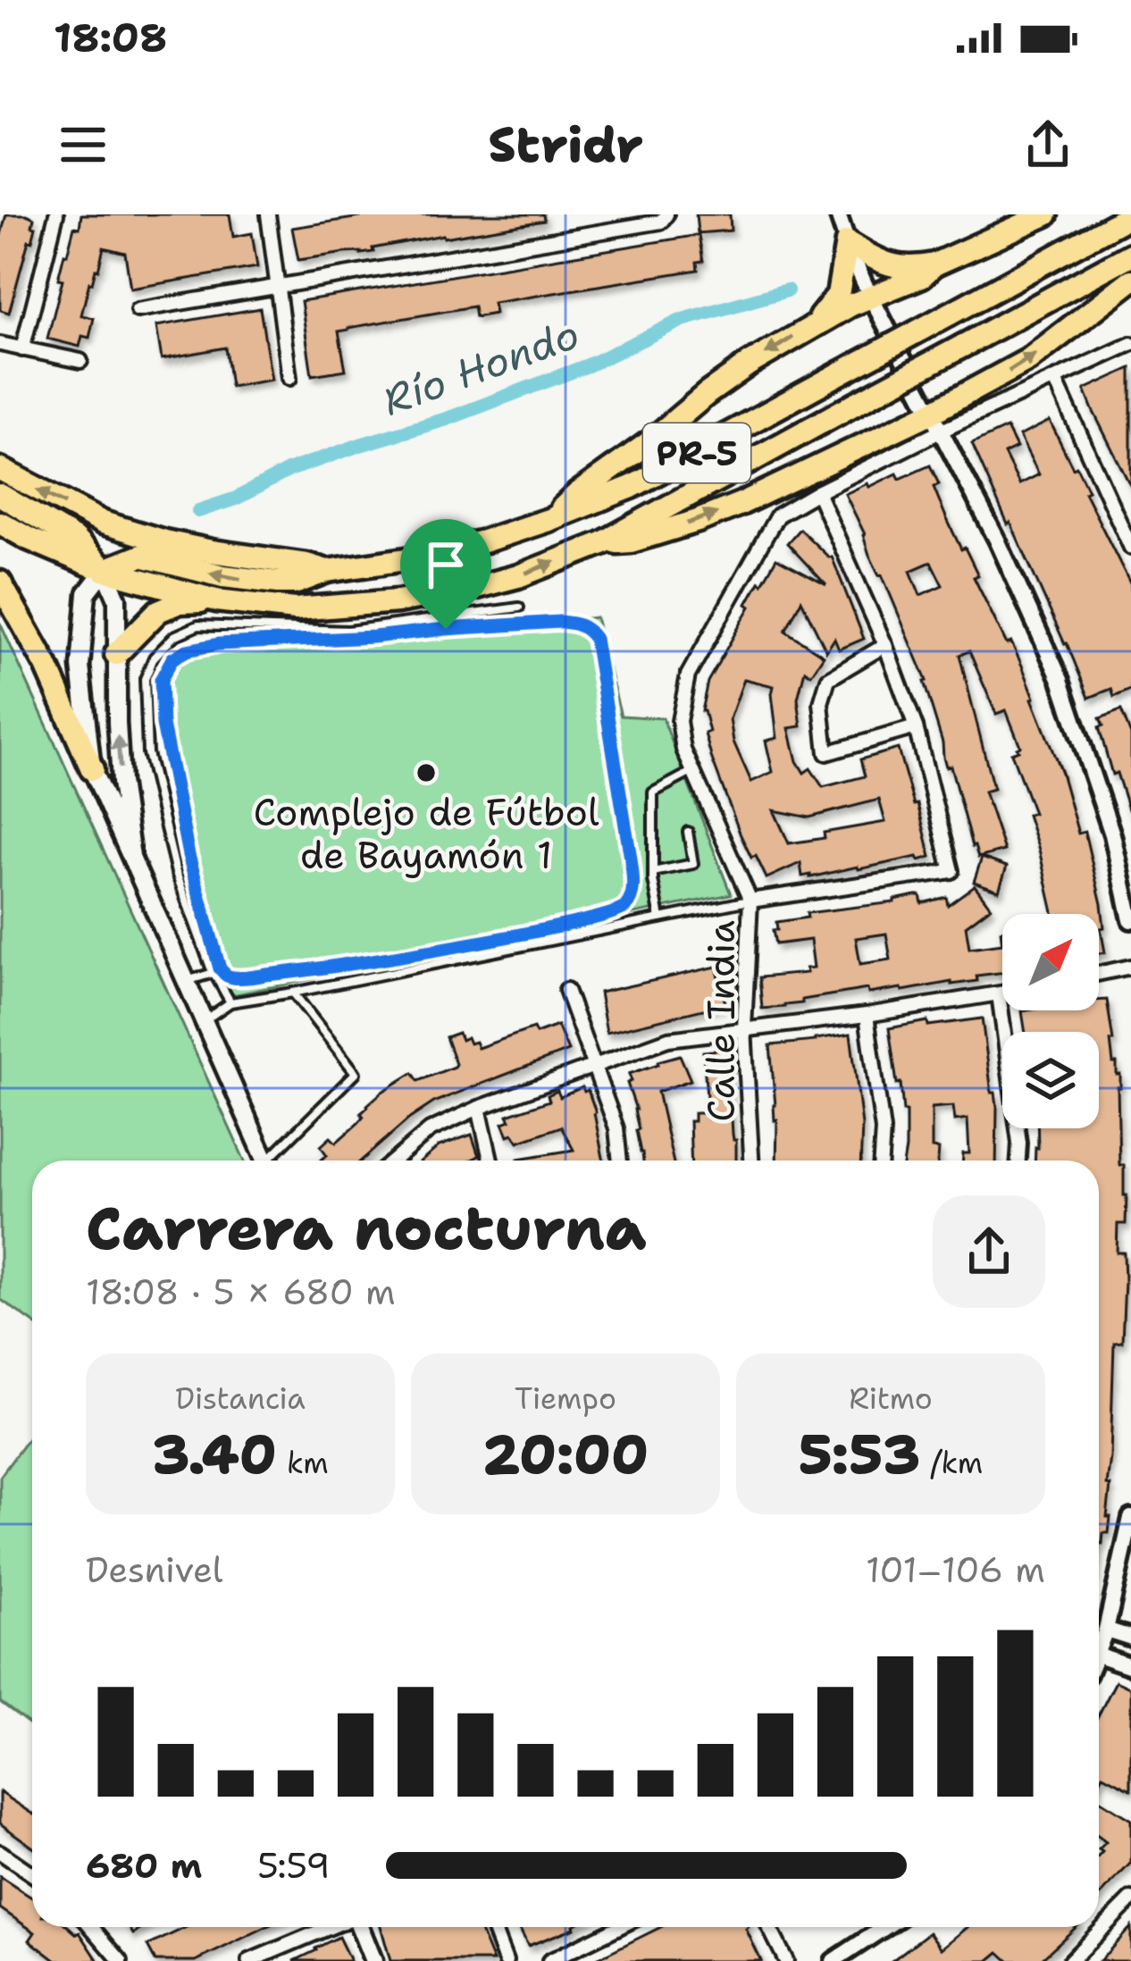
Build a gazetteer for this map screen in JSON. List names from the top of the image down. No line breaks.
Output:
{"streets":{"highway":["PR-5"],"street":["Calle India"]},"water":["Río Hondo"],"places":["Complejo de Fútbol de Bayamón 1"],"north":"top right","page":{"status":"18:08","header":"Stridr","heading":["Carrera nocturna","18:08 · 5 × 680 m"],"stats":[["Distancia","3.40 km"],["Tiempo","20:00"],["Ritmo","5:53 /km"]],"chart":["Desnivel","101–106 m"],"list":[{"name":"680 m","note":"5:59"}]}}
